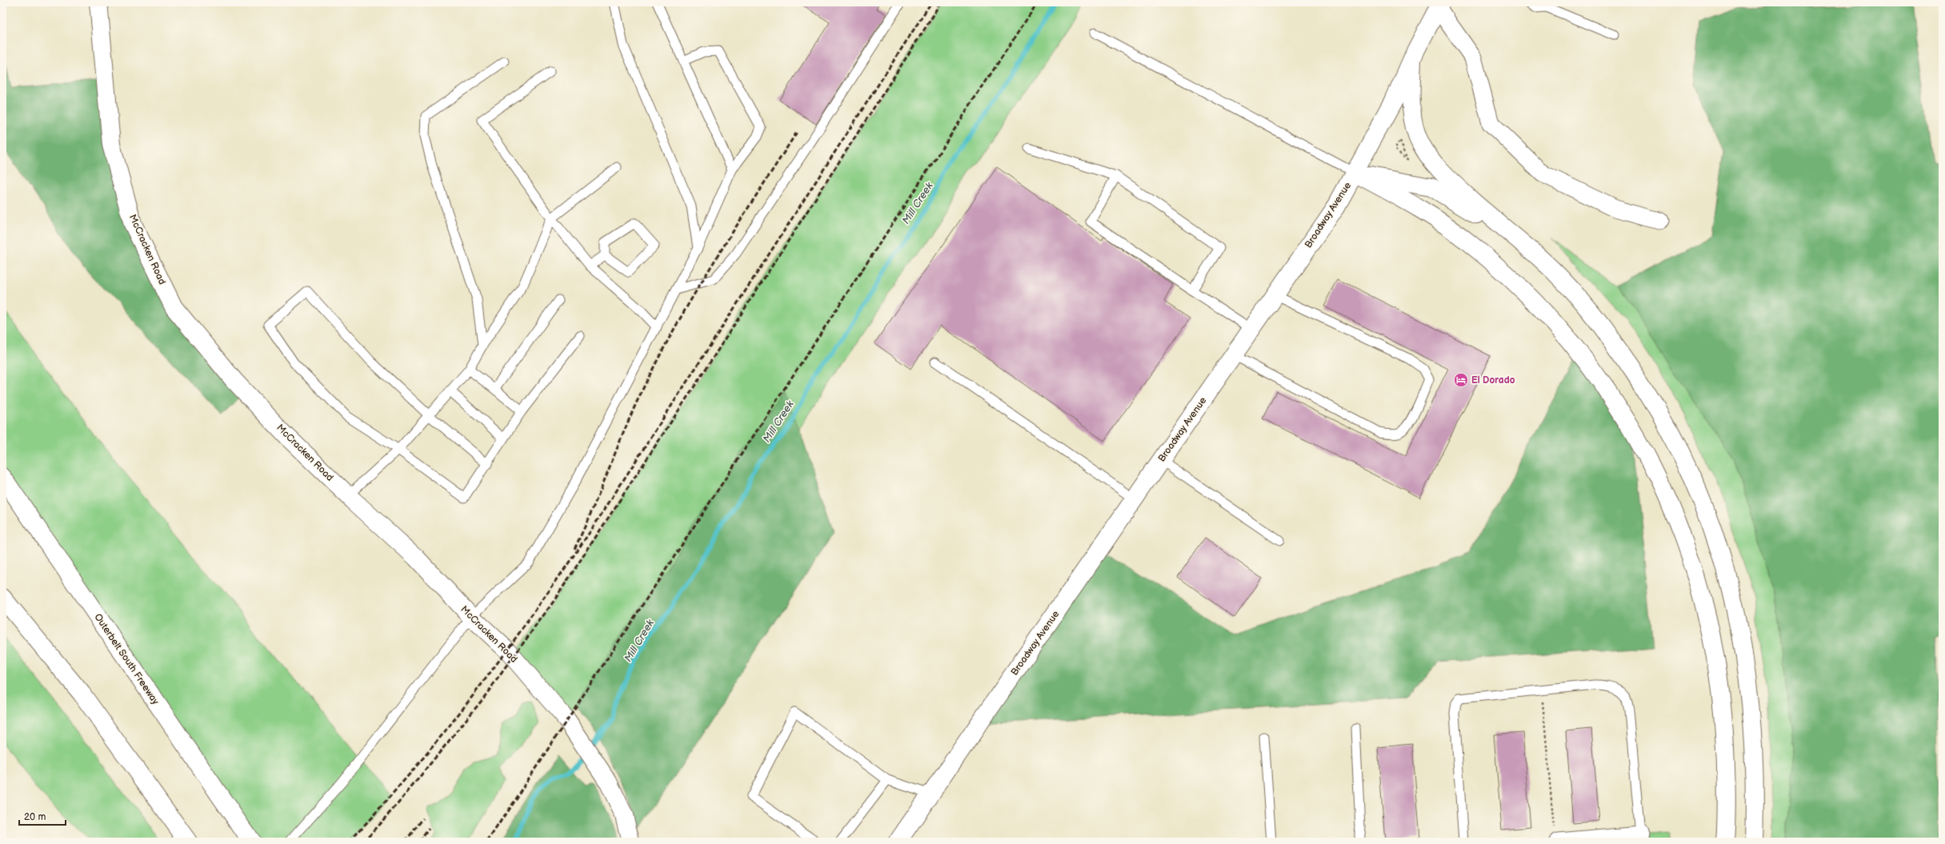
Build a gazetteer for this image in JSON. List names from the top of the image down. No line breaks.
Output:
{"streets":{"main road":["Broadway Avenue","McCracken Road","Outerbelt South Freeway"]},"water":["Mill Creek"],"places":{"hotel":["El Dorado"]},"scale_bar":"20 m"}
